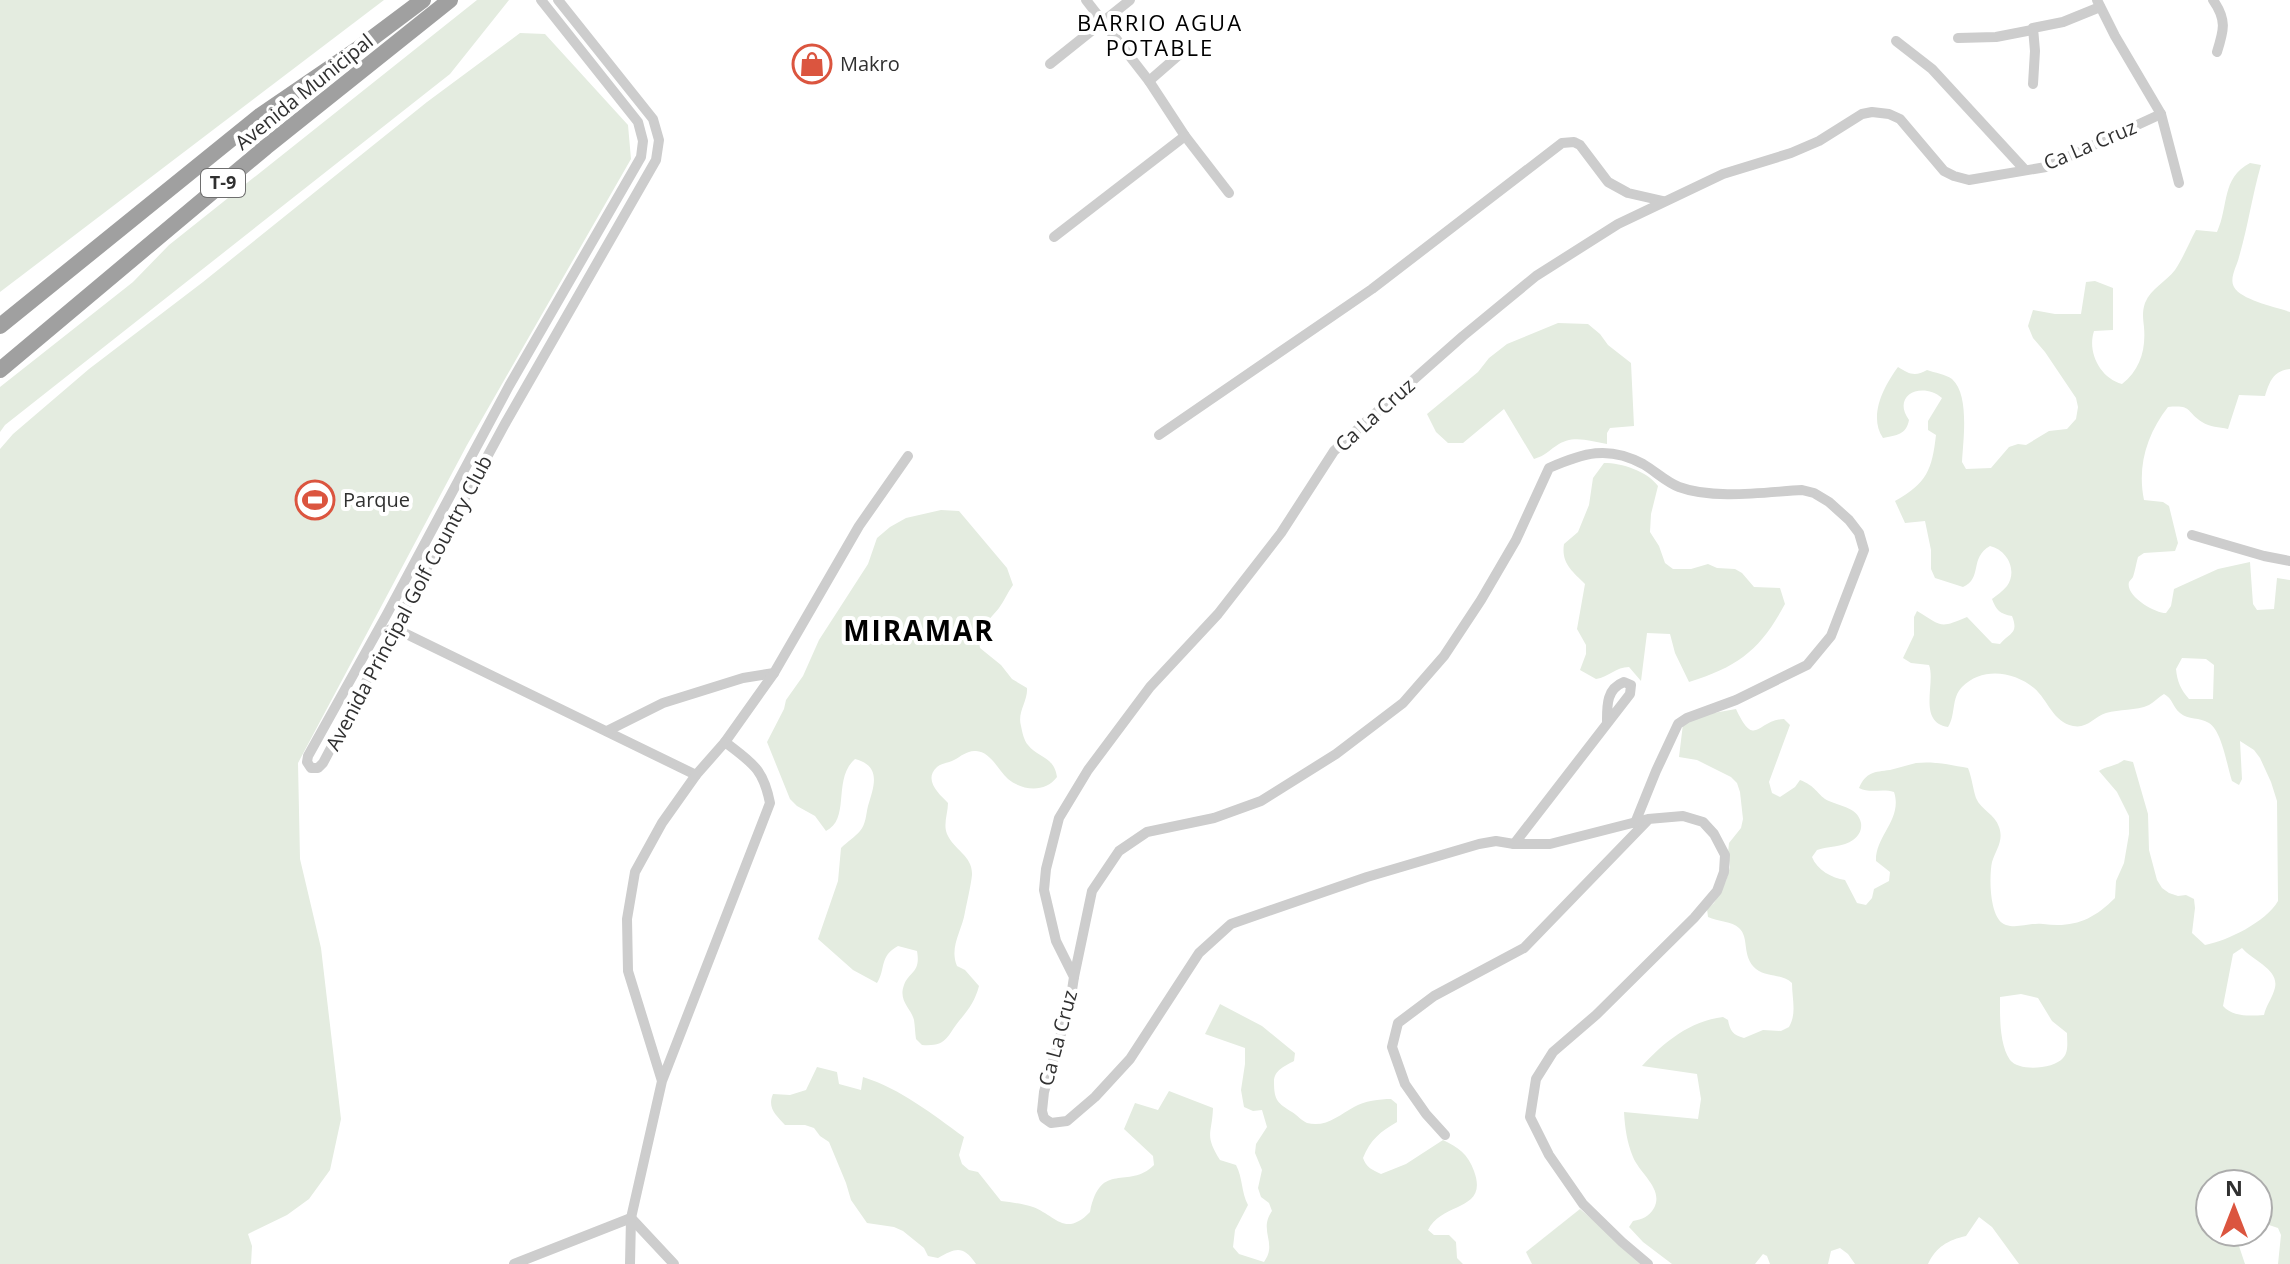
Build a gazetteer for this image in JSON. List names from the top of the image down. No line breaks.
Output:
{"streets":{"highway":["Avenida Municipal","T-9"],"street":["Ca La Cruz","Avenida Principal Golf Country Club"]},"districts":["BARRIO AGUA POTABLE","MIRAMAR"],"places":{"shop":["Makro"],"sports":["Parque"]},"north":"top"}
